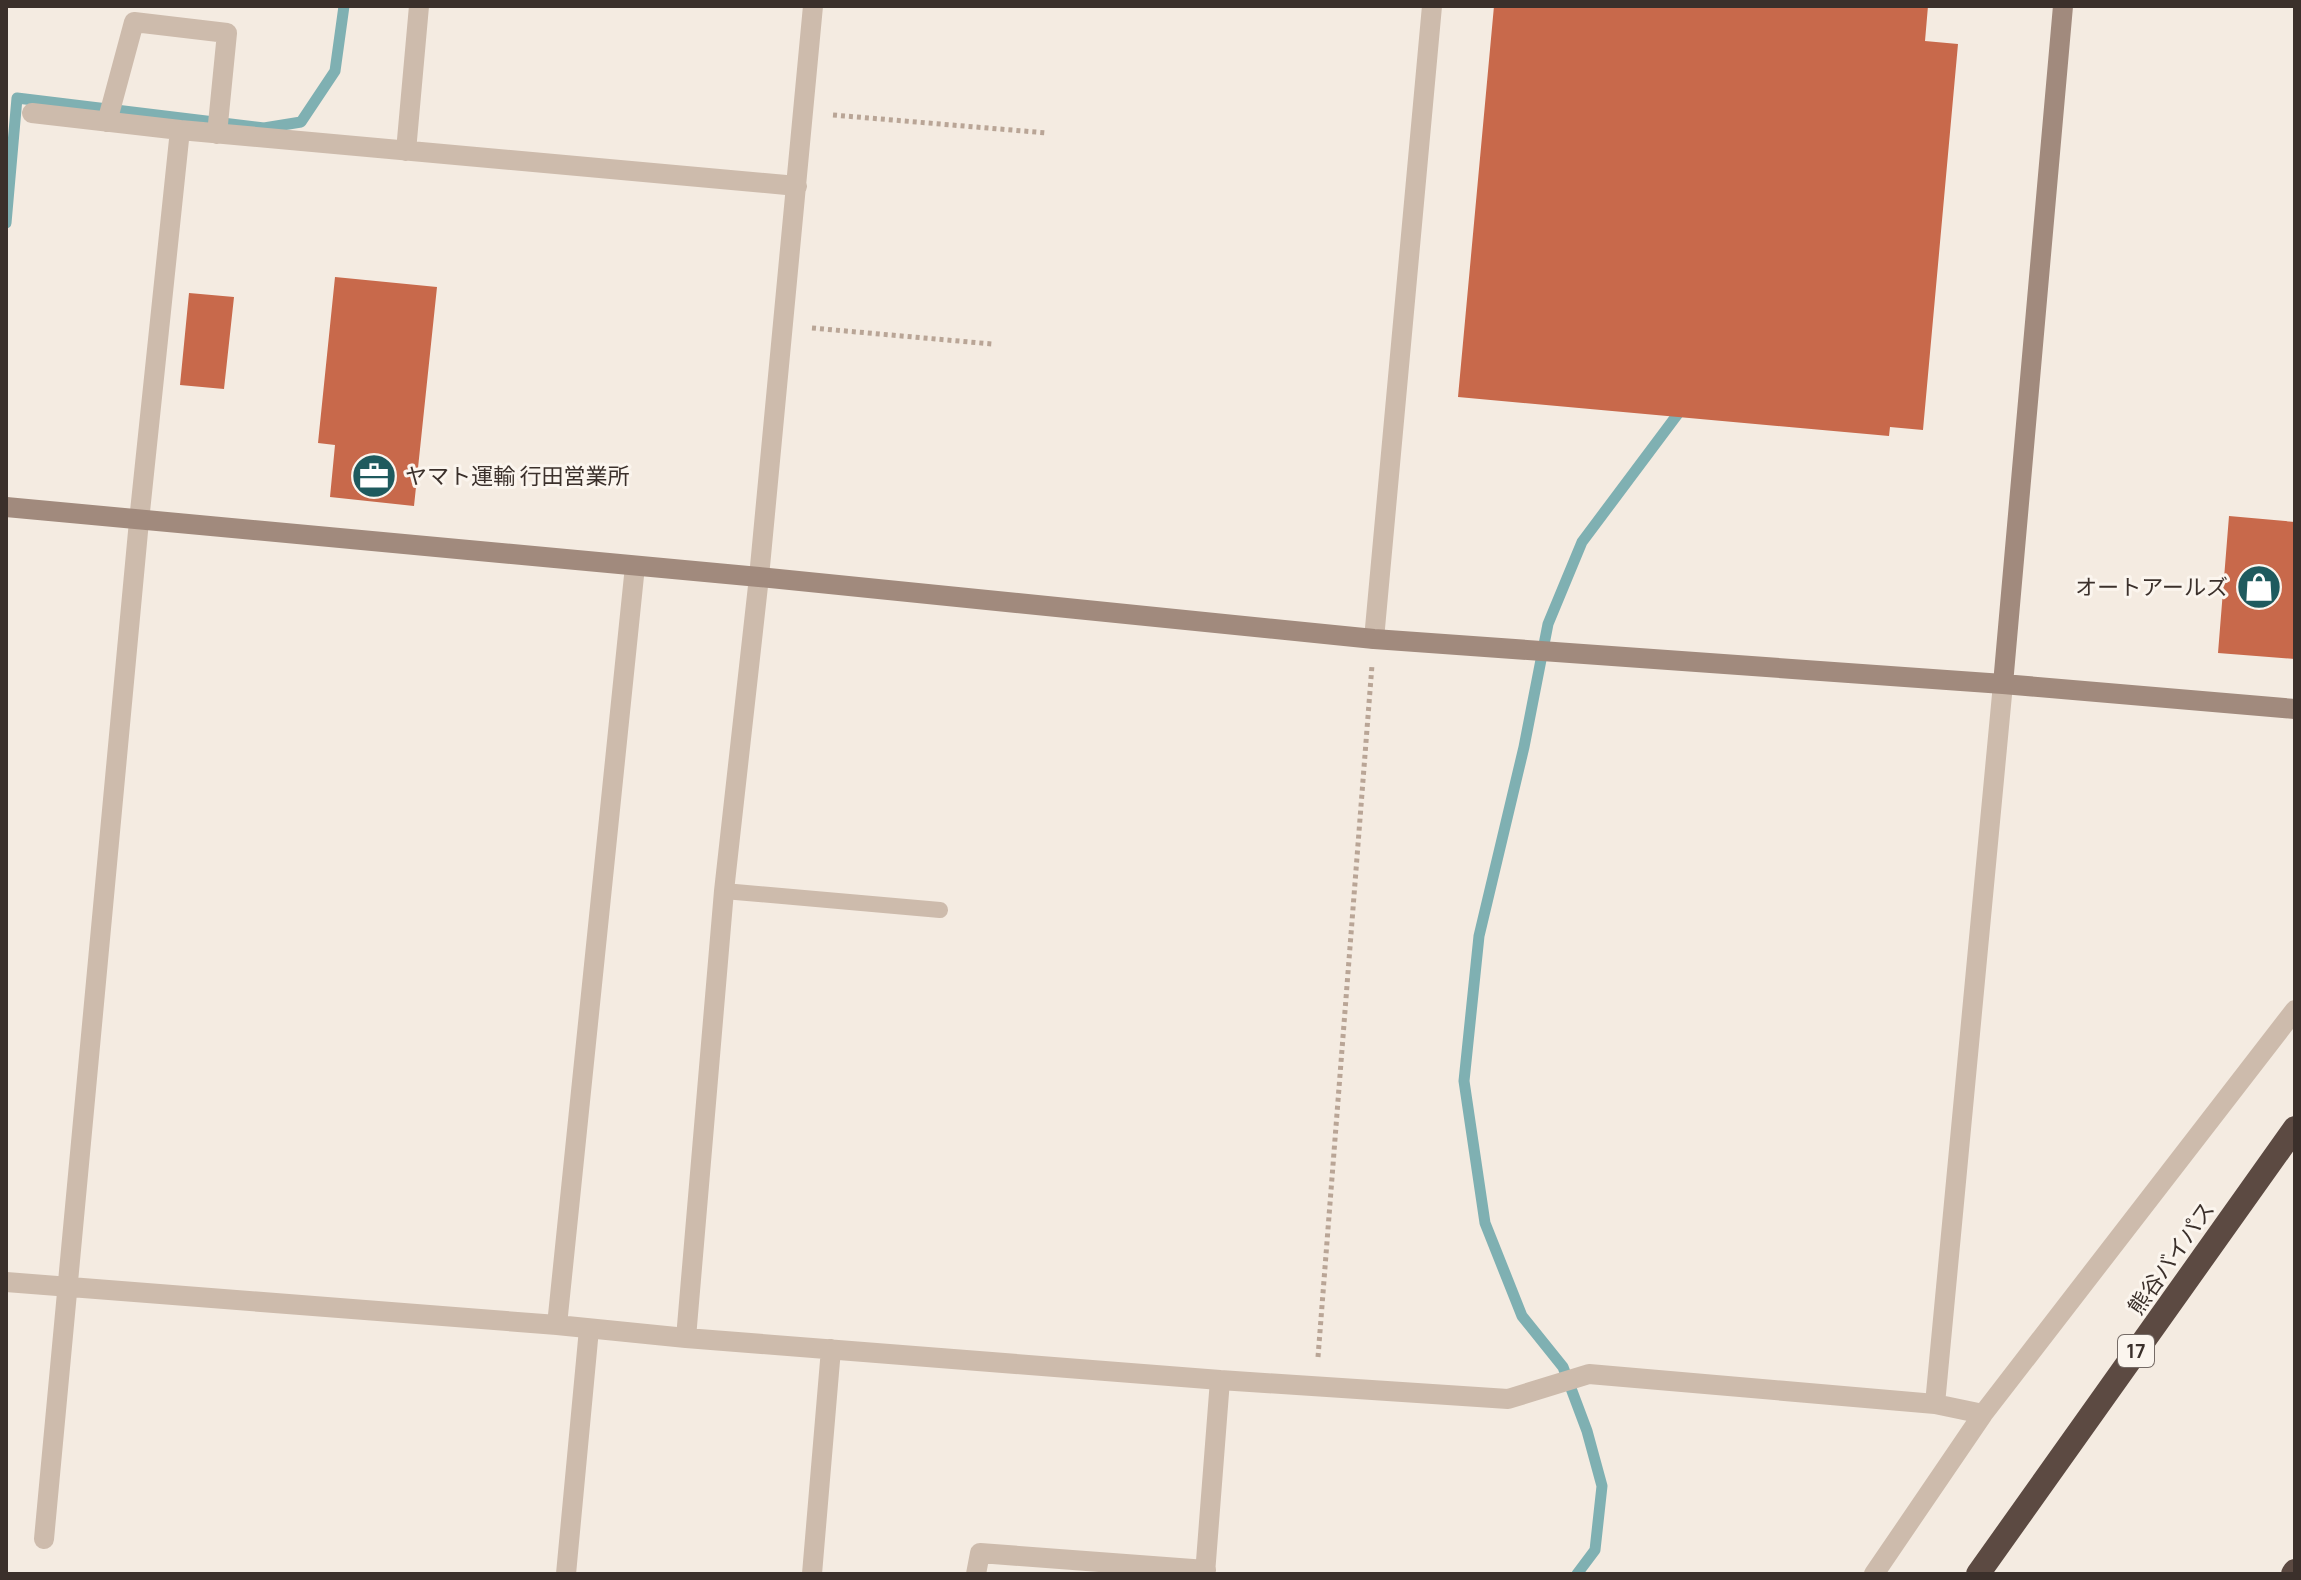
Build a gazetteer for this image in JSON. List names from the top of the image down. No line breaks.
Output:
{"streets":{"highway":["熊谷バイパス","17"]},"places":{"office":["ヤマト運輸 行田営業所"],"shop":["オートアールズ"]}}
